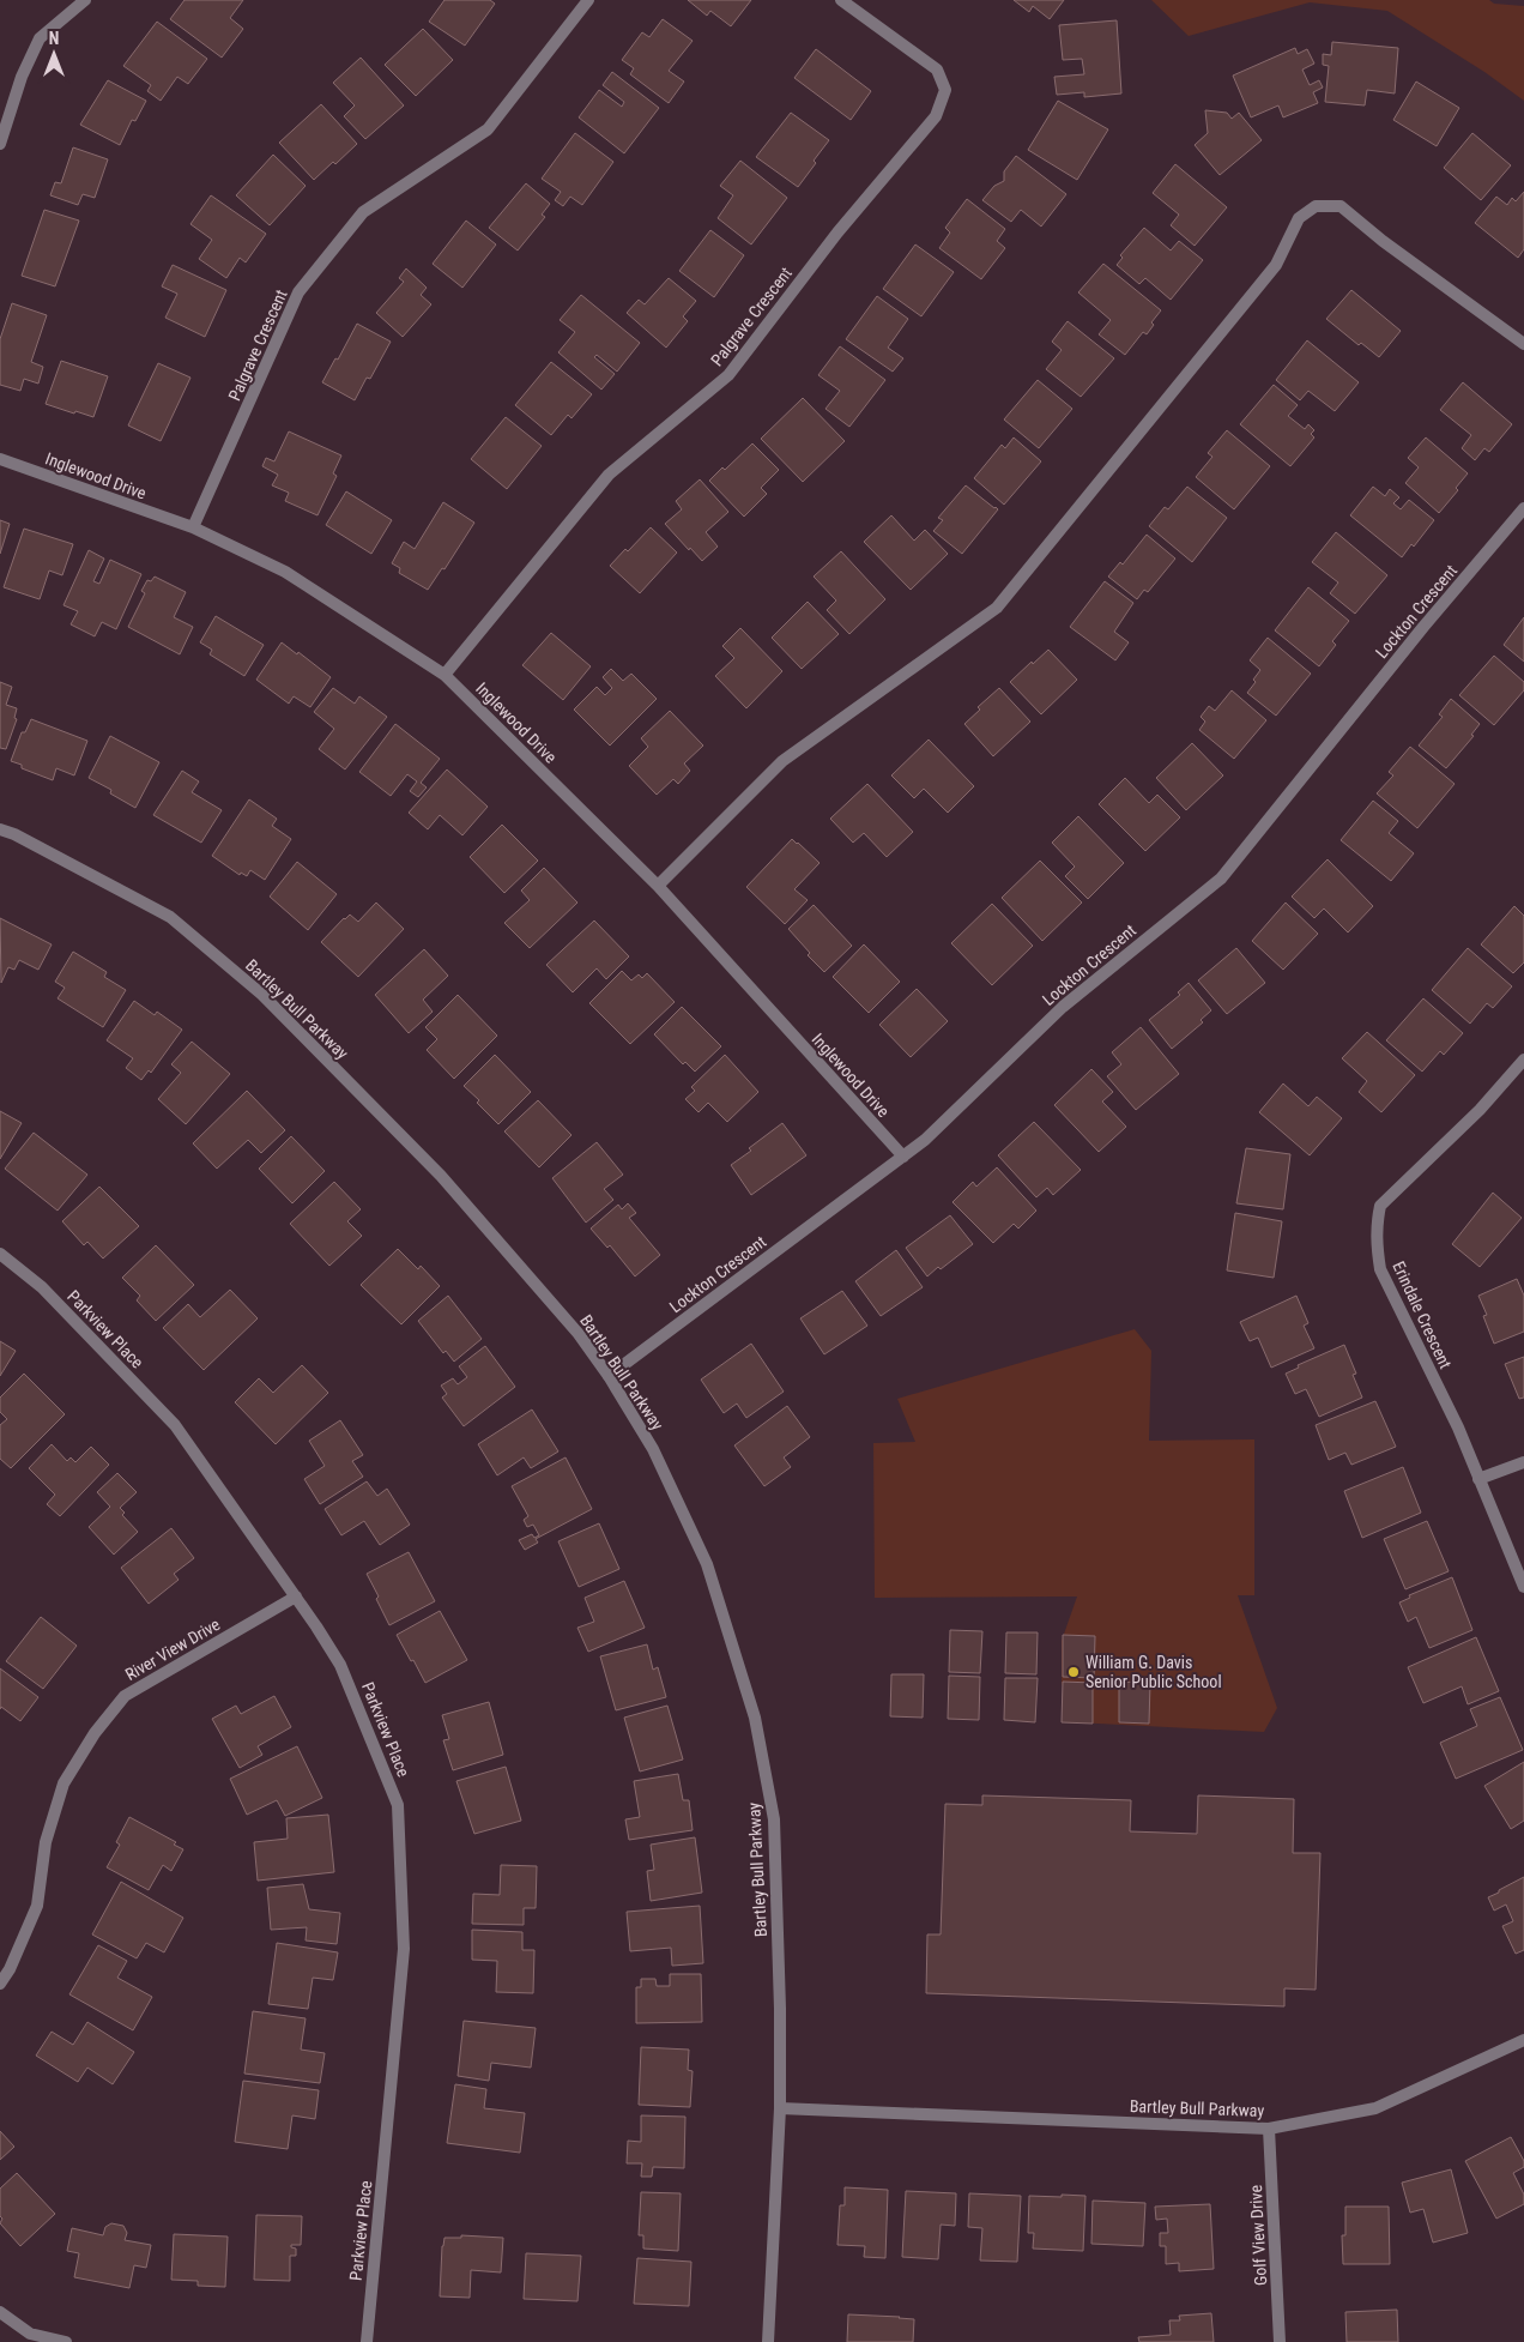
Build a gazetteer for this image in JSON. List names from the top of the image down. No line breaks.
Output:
{"streets":{"street":["Palgrave Crescent","Inglewood Drive","Lockton Crescent","Bartley Bull Parkway","Erindale Crescent","Parkview Place","River View Drive","Golf View Drive"]},"crossings":[["Palgrave Crescent","Inglewood Drive"],["Inglewood Drive","Lockton Crescent"],["Lockton Crescent","Bartley Bull Parkway"],["Bartley Bull Parkway","Golf View Drive"],["Parkview Place","River View Drive"]],"places":["William G. Davis Senior Public School"],"north":"top"}
